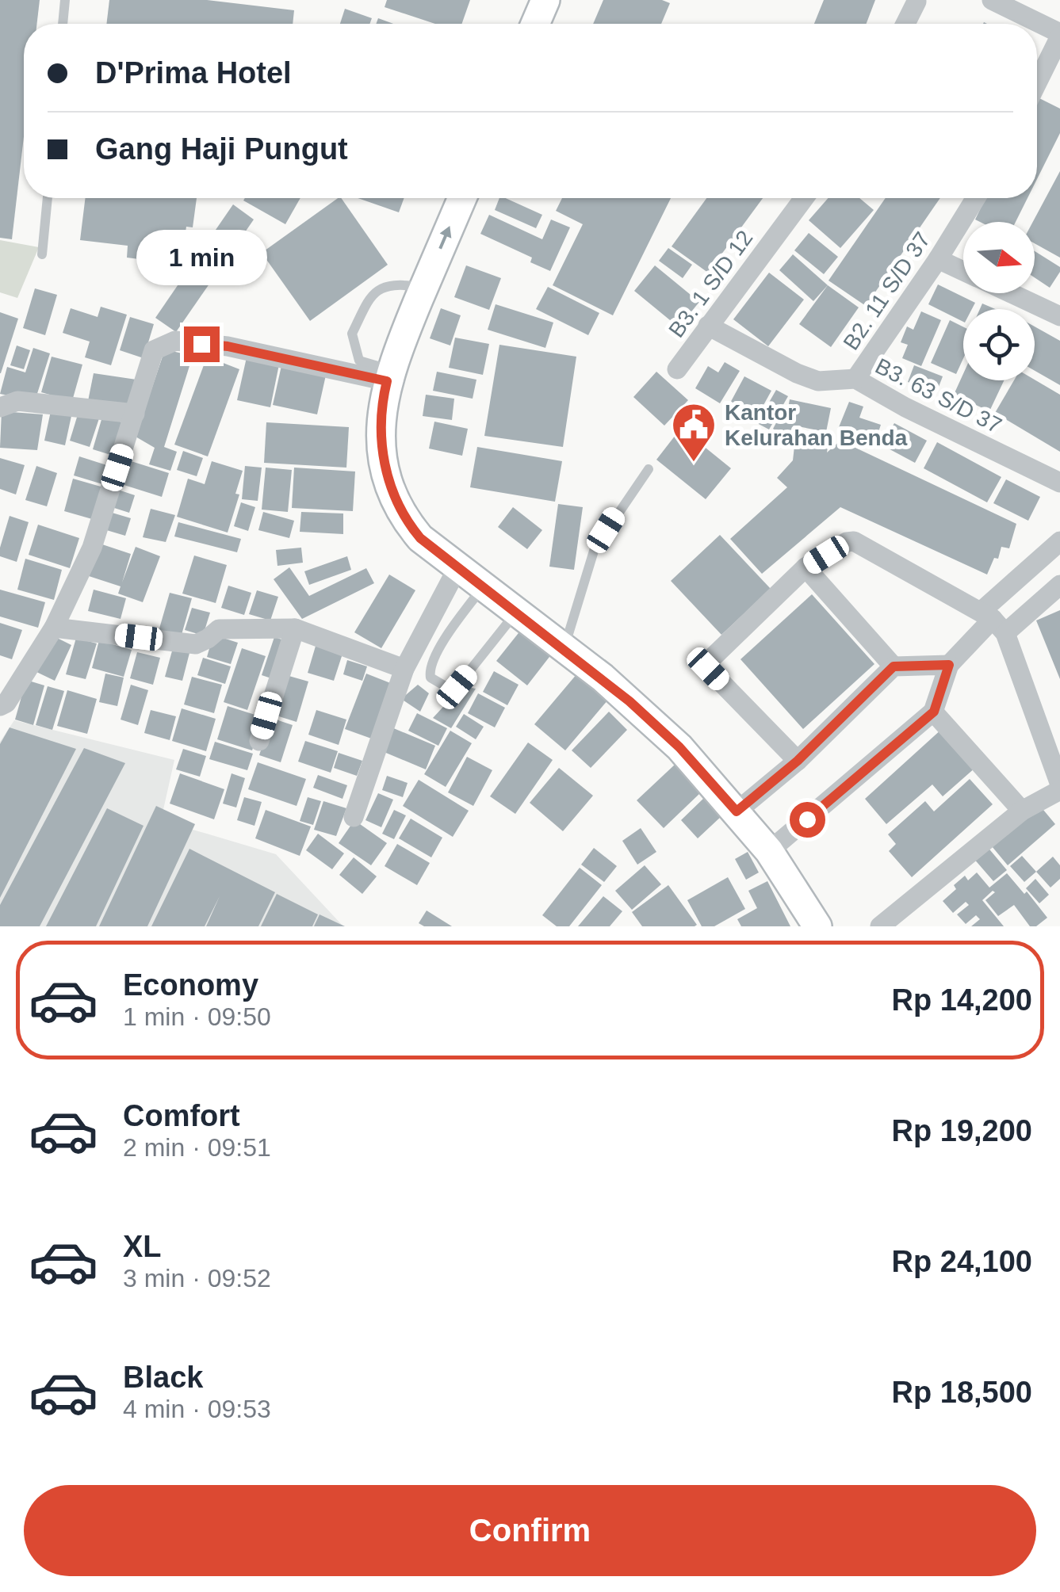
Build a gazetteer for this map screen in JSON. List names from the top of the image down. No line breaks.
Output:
{"streets":{"street":["B3. 1 S/D 12","B2. 11 S/D 37","B3. 63 S/D 37"]},"crossings":[["B3. 1 S/D 12","B3. 63 S/D 37"],["B2. 11 S/D 37","B3. 63 S/D 37"]],"places":{"public building":["Kantor Kelurahan Benda"]},"north":"right","page":{"banner":["D'Prima Hotel","Gang Haji Pungut"],"bubble":"1 min","list":[{"name":"Economy","note":"1 min · 09:50","value":"Rp 14,200"},{"name":"Comfort","note":"2 min · 09:51","value":"Rp 19,200"},{"name":"XL","note":"3 min · 09:52","value":"Rp 24,100"},{"name":"Black","note":"4 min · 09:53","value":"Rp 18,500"}],"buttons":"Confirm"}}
